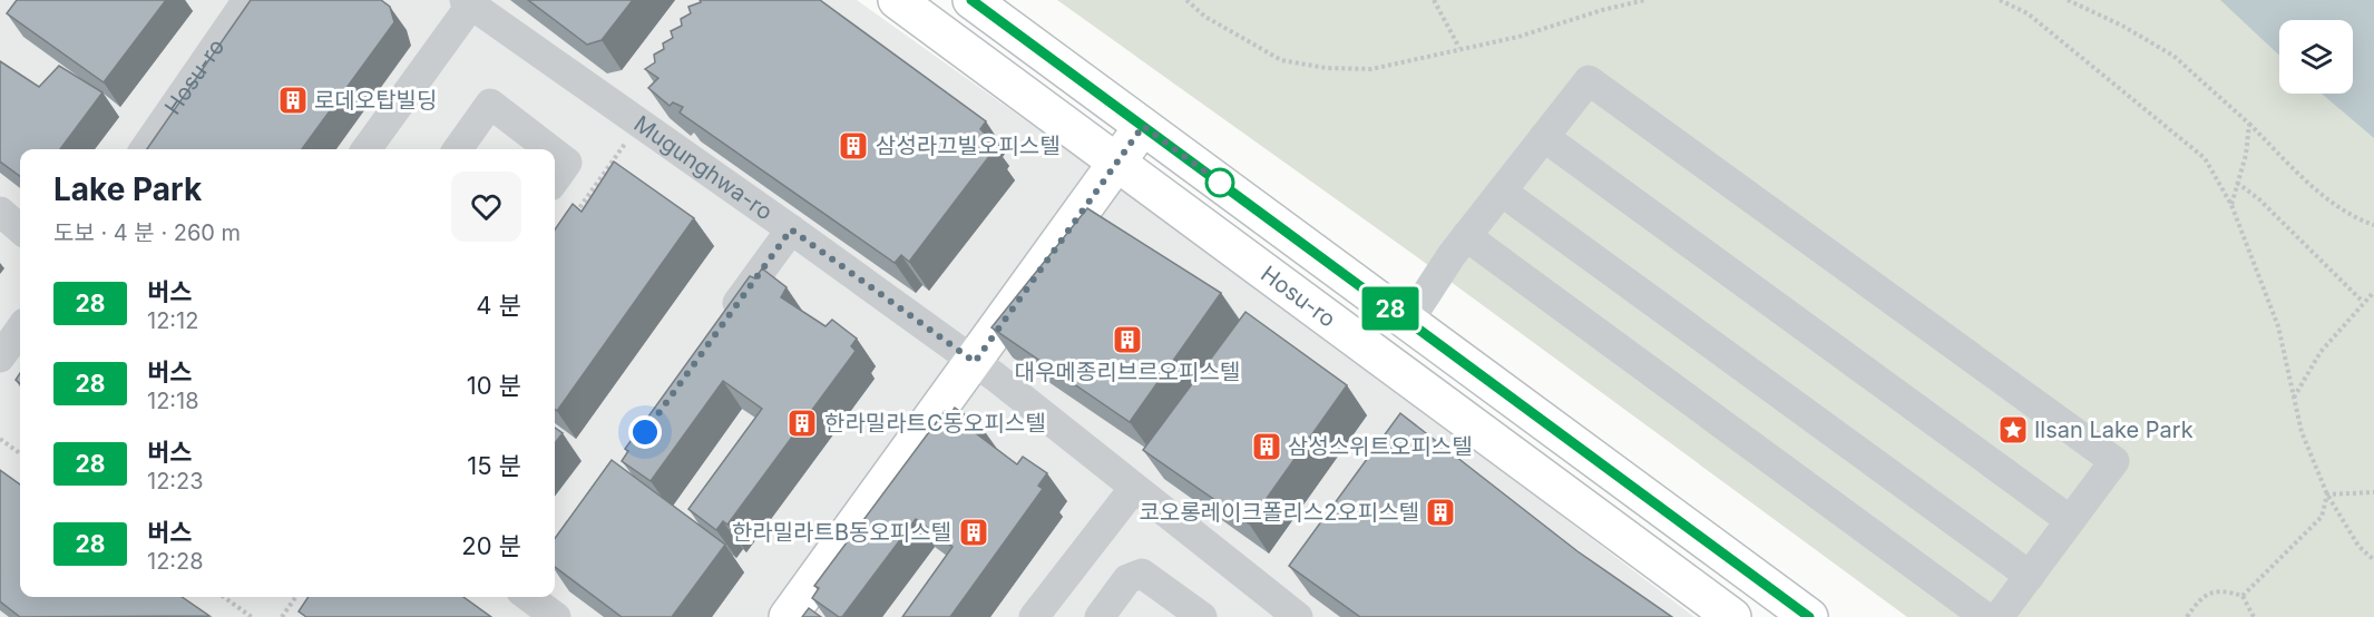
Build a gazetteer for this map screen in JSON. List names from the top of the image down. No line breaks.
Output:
{"streets":{"main road":["Hosu-ro"],"street":["Mugunghwa-ro"]},"places":{"building":["로데오탑빌딩","삼성라끄빌오피스텔","대우메종리브르오피스텔","한라밀라트C동오피스텔","삼성스위트오피스텔","코오롱레이크폴리스2오피스텔","한라밀라트B동오피스텔"],"place":["Ilsan Lake Park"]},"lines":["bus line 28"],"page":{"on_map":"28","heading":["Lake Park","도보 · 4 분 · 260 m"],"list":[{"mark":"28","name":"버스","note":"12:12","value":"4 분"},{"mark":"28","name":"버스","note":"12:18","value":"10 분"},{"mark":"28","name":"버스","note":"12:23","value":"15 분"},{"mark":"28","name":"버스","note":"12:28","value":"20 분"}]}}
